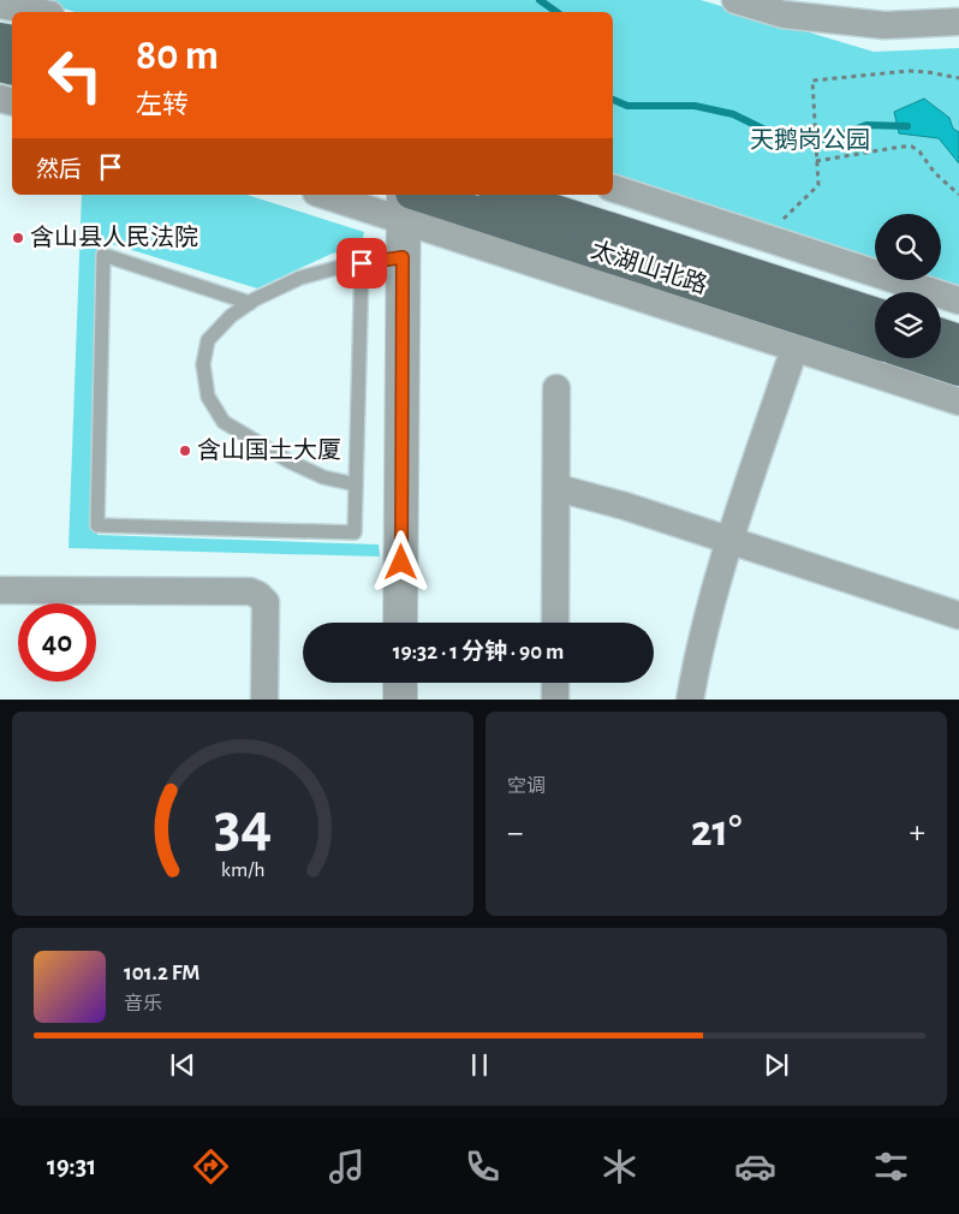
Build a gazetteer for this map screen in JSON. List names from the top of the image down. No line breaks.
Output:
{"streets":{"main road":["太湖山北路"]},"parks":["天鹅岗公园"],"places":["含山县人民法院","含山国土大厦"],"page":{"turn":["80 m","左转"],"then":"然后","limit":"40","trip":"19:32 · 1 分钟 · 90 m","tile":"空调","heat":["−","21°","+"],"song":["101.2 FM","音乐"],"tabs":"19:31","gauge":["34","km/h"]}}
